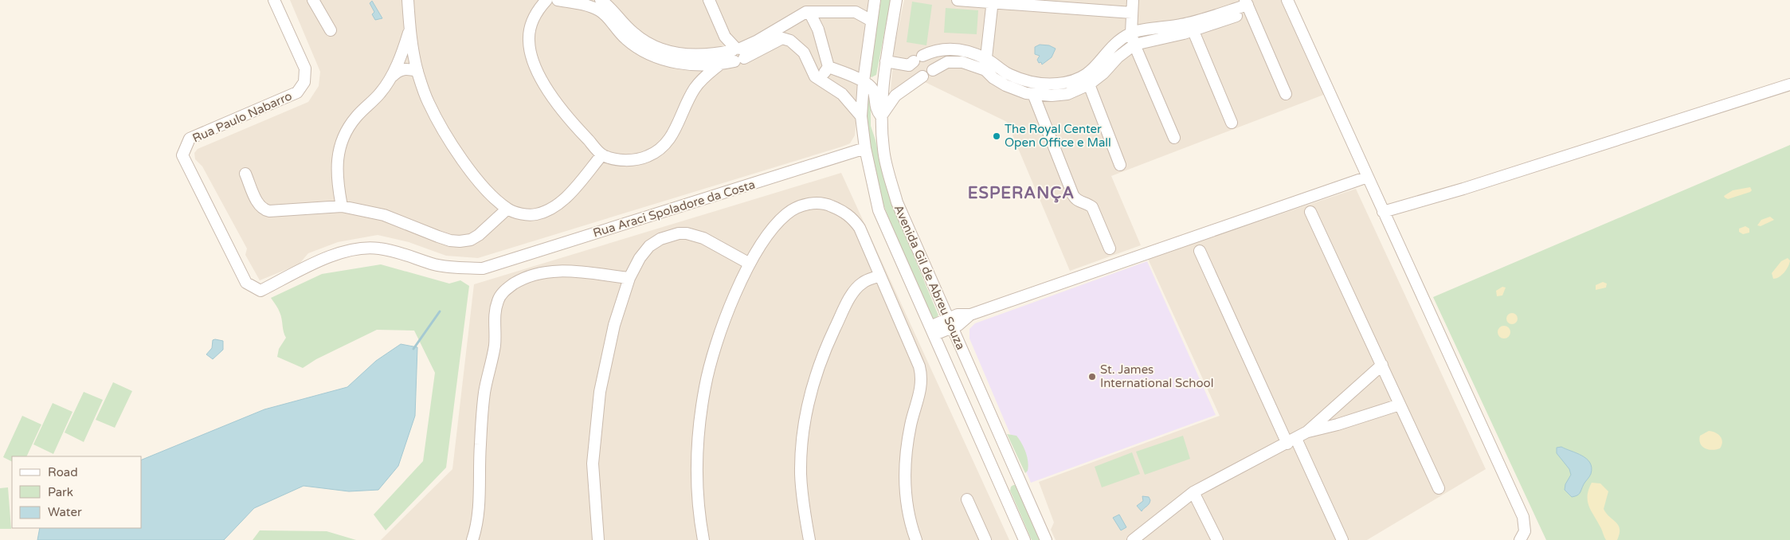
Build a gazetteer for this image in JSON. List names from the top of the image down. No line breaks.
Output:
{"streets":{"street":["Rua Paulo Nabarro","Rua Araci Spoladore da Costa","Avenida Gil de Abreu Souza"]},"crossings":[["Rua Paulo Nabarro","Rua Araci Spoladore da Costa"],["Rua Araci Spoladore da Costa","Avenida Gil de Abreu Souza"]],"districts":["ESPERANÇA"],"places":["The Royal Center Open Office e Mall","St. James International School"],"legend":["Road","Park","Water"]}
